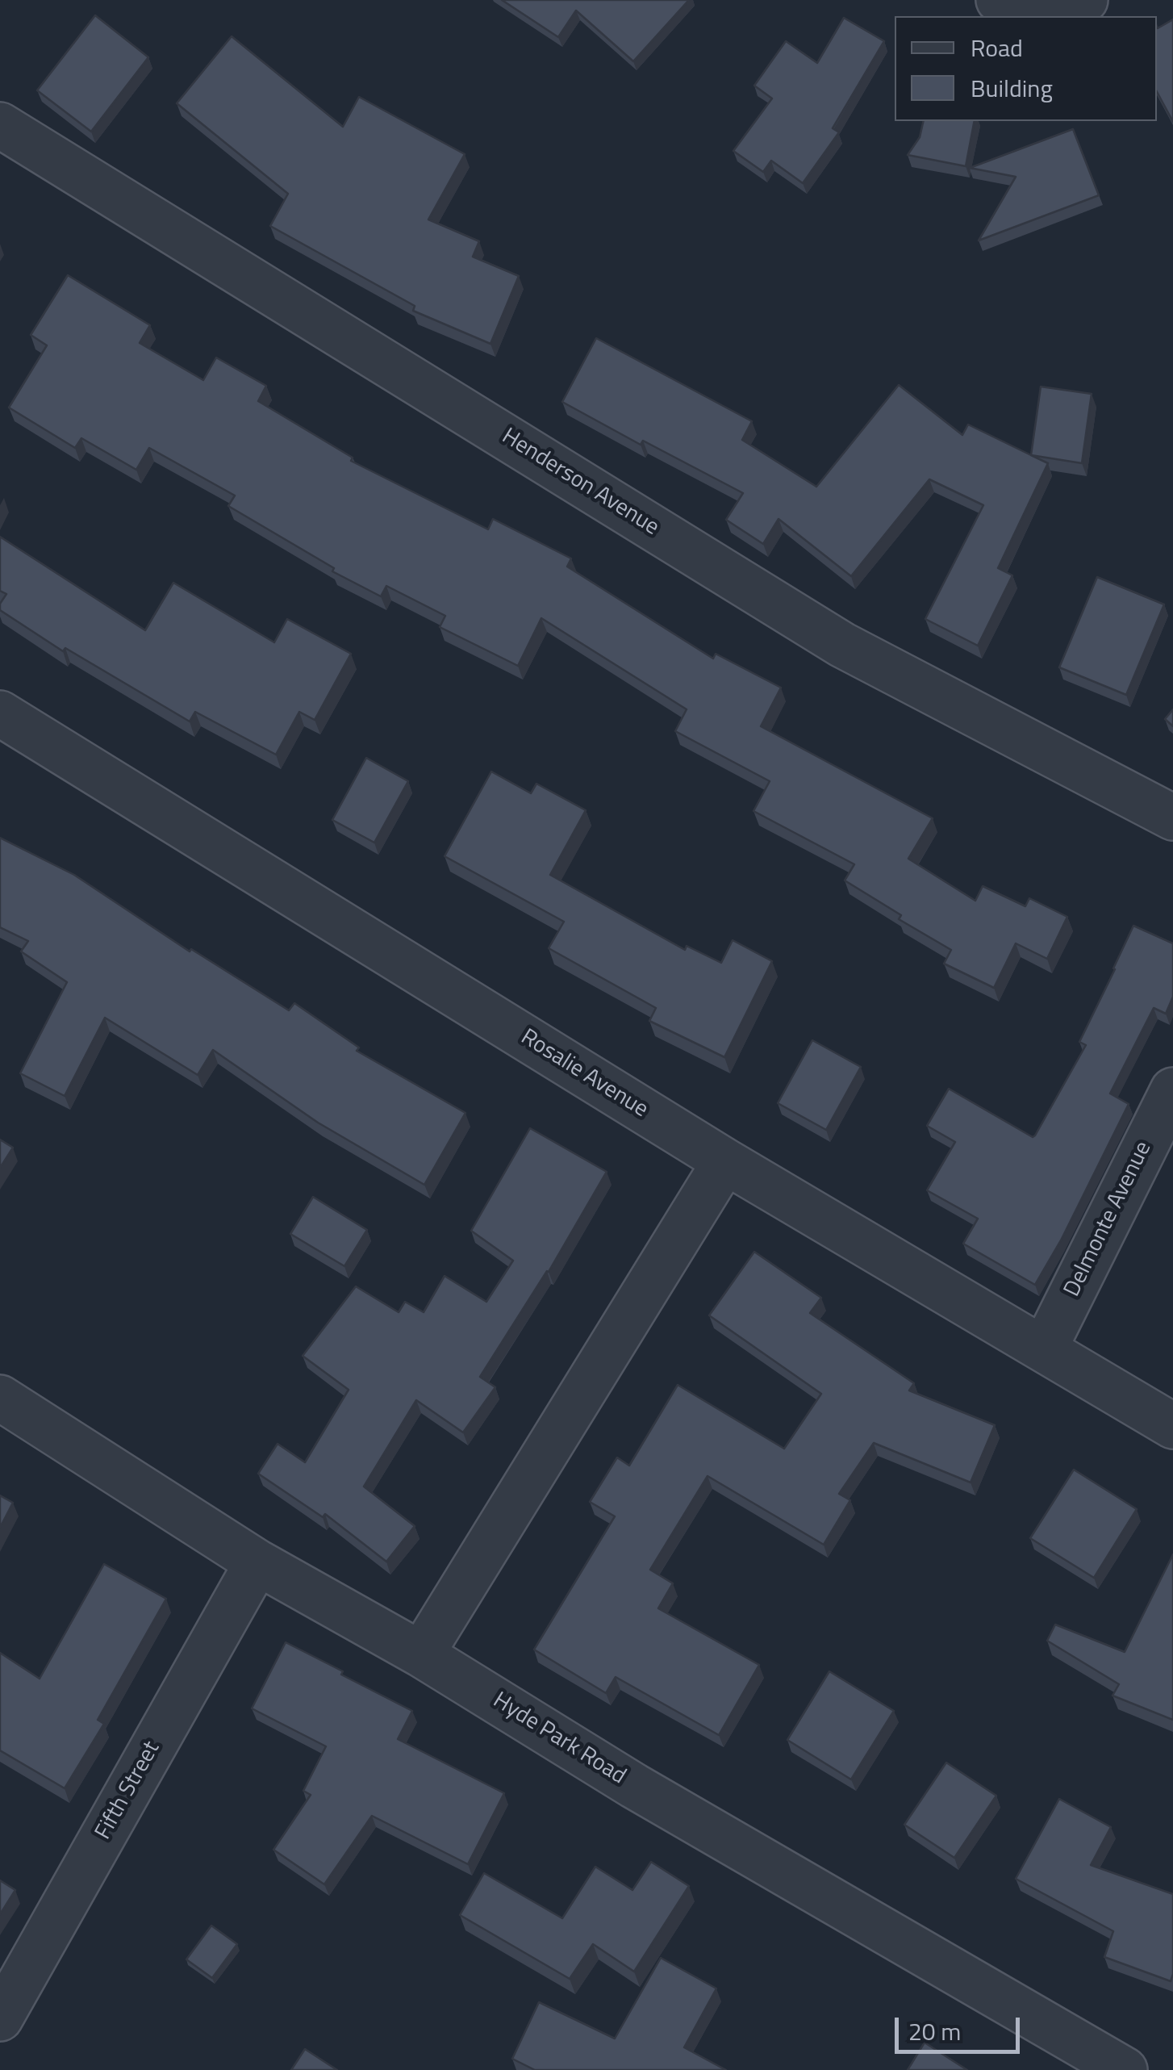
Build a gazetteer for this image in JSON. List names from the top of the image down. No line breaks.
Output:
{"streets":{"street":["Henderson Avenue","Rosalie Avenue","Delmonte Avenue","Hyde Park Road","Fifth Street"]},"crossings":[["Rosalie Avenue","Delmonte Avenue"],["Hyde Park Road","Fifth Street"]],"legend":["Road","Building"],"scale_bar":"20 m"}
